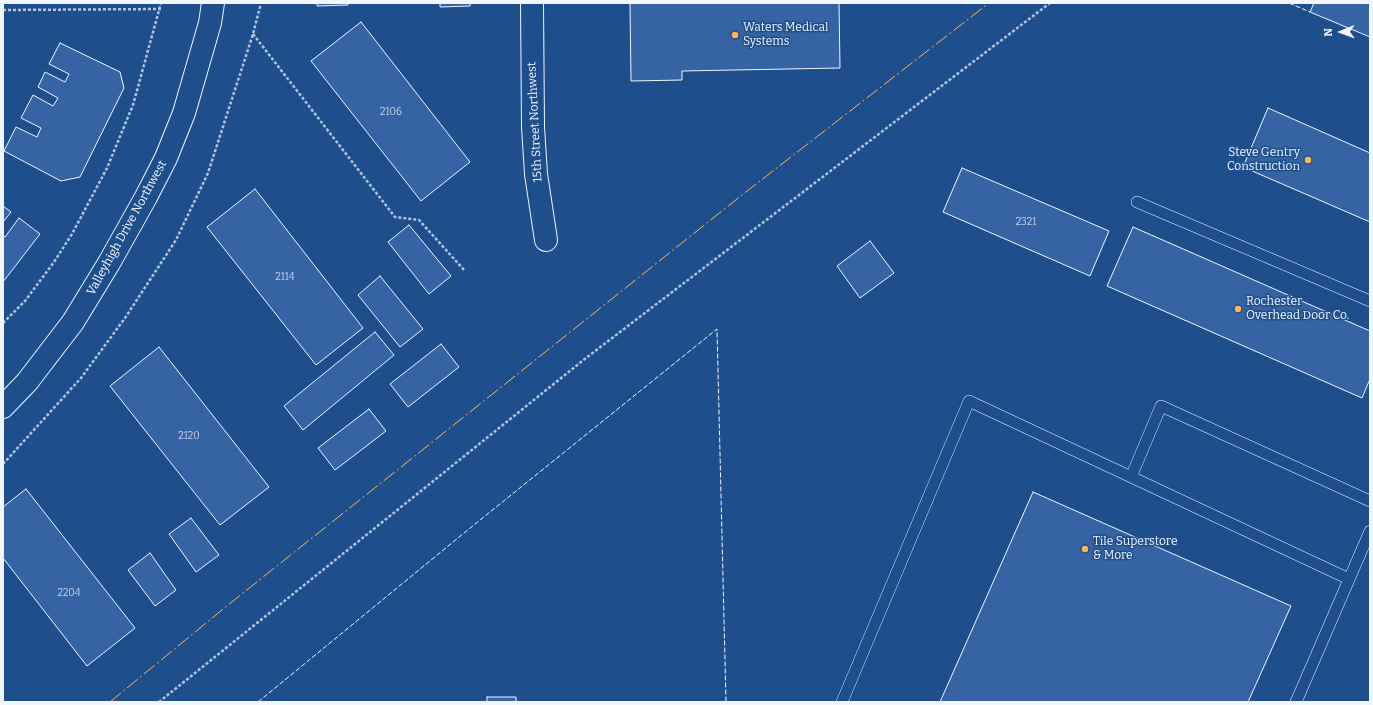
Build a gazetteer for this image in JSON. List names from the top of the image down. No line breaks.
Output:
{"streets":{"main road":["15th Street Northwest","Valleyhigh Drive Northwest"]},"places":["Waters Medical Systems","Steve Gentry Construction","Rochester Overhead Door Co.","Tile Superstore & More"],"house_numbers":["2106","2321","2114","2120","2204"],"north":"left"}
